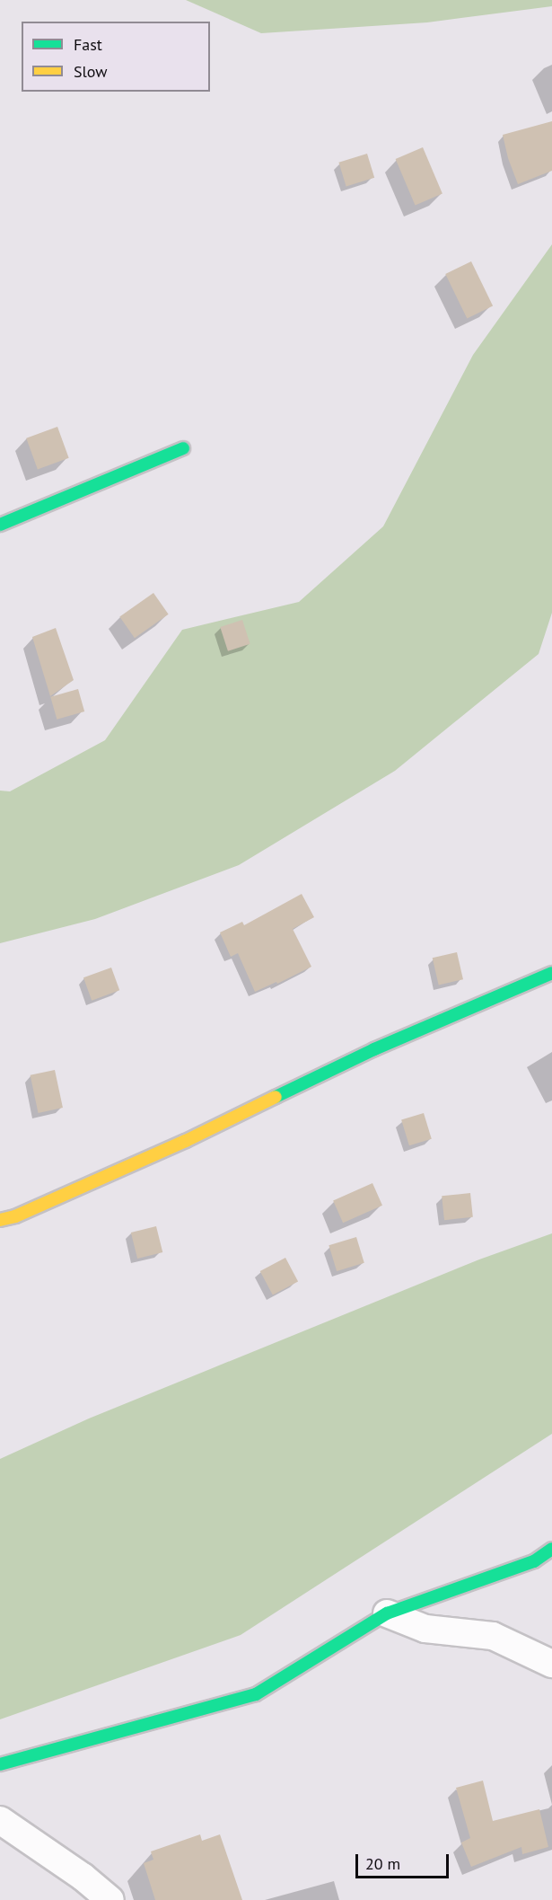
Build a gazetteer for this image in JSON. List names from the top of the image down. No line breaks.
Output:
{"legend":["Fast","Slow"],"scale_bar":"20 m"}
